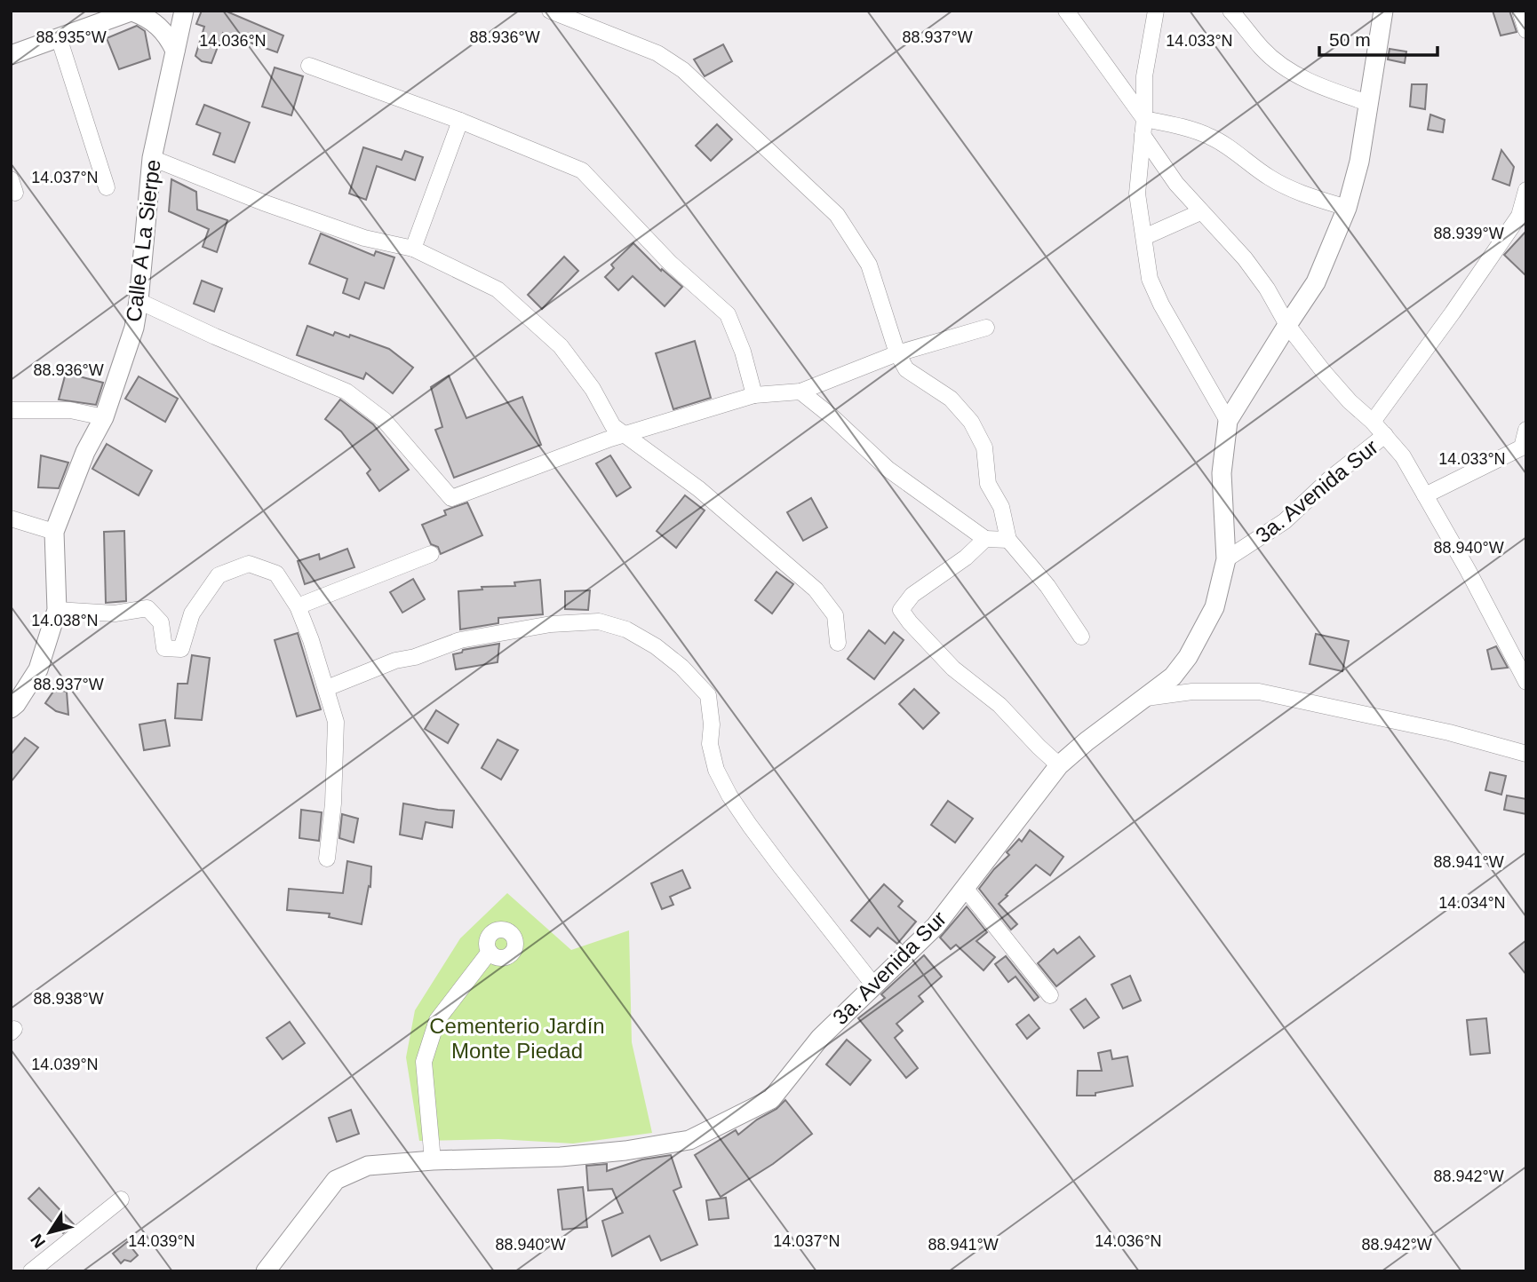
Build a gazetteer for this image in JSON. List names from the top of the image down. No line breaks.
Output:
{"streets":{"street":["Calle A La Sierpe","3a. Avenida Sur"]},"parks":["Cementerio Jardín Monte Piedad"],"scale_bar":"50 m","north":"bottom left","coordinates":["88.935°W","88.936°W","88.937°W","14.036°N","14.033°N","14.037°N","88.939°W","88.940°W","14.038°N","88.941°W","14.034°N","88.938°W","14.039°N","88.942°W"]}
